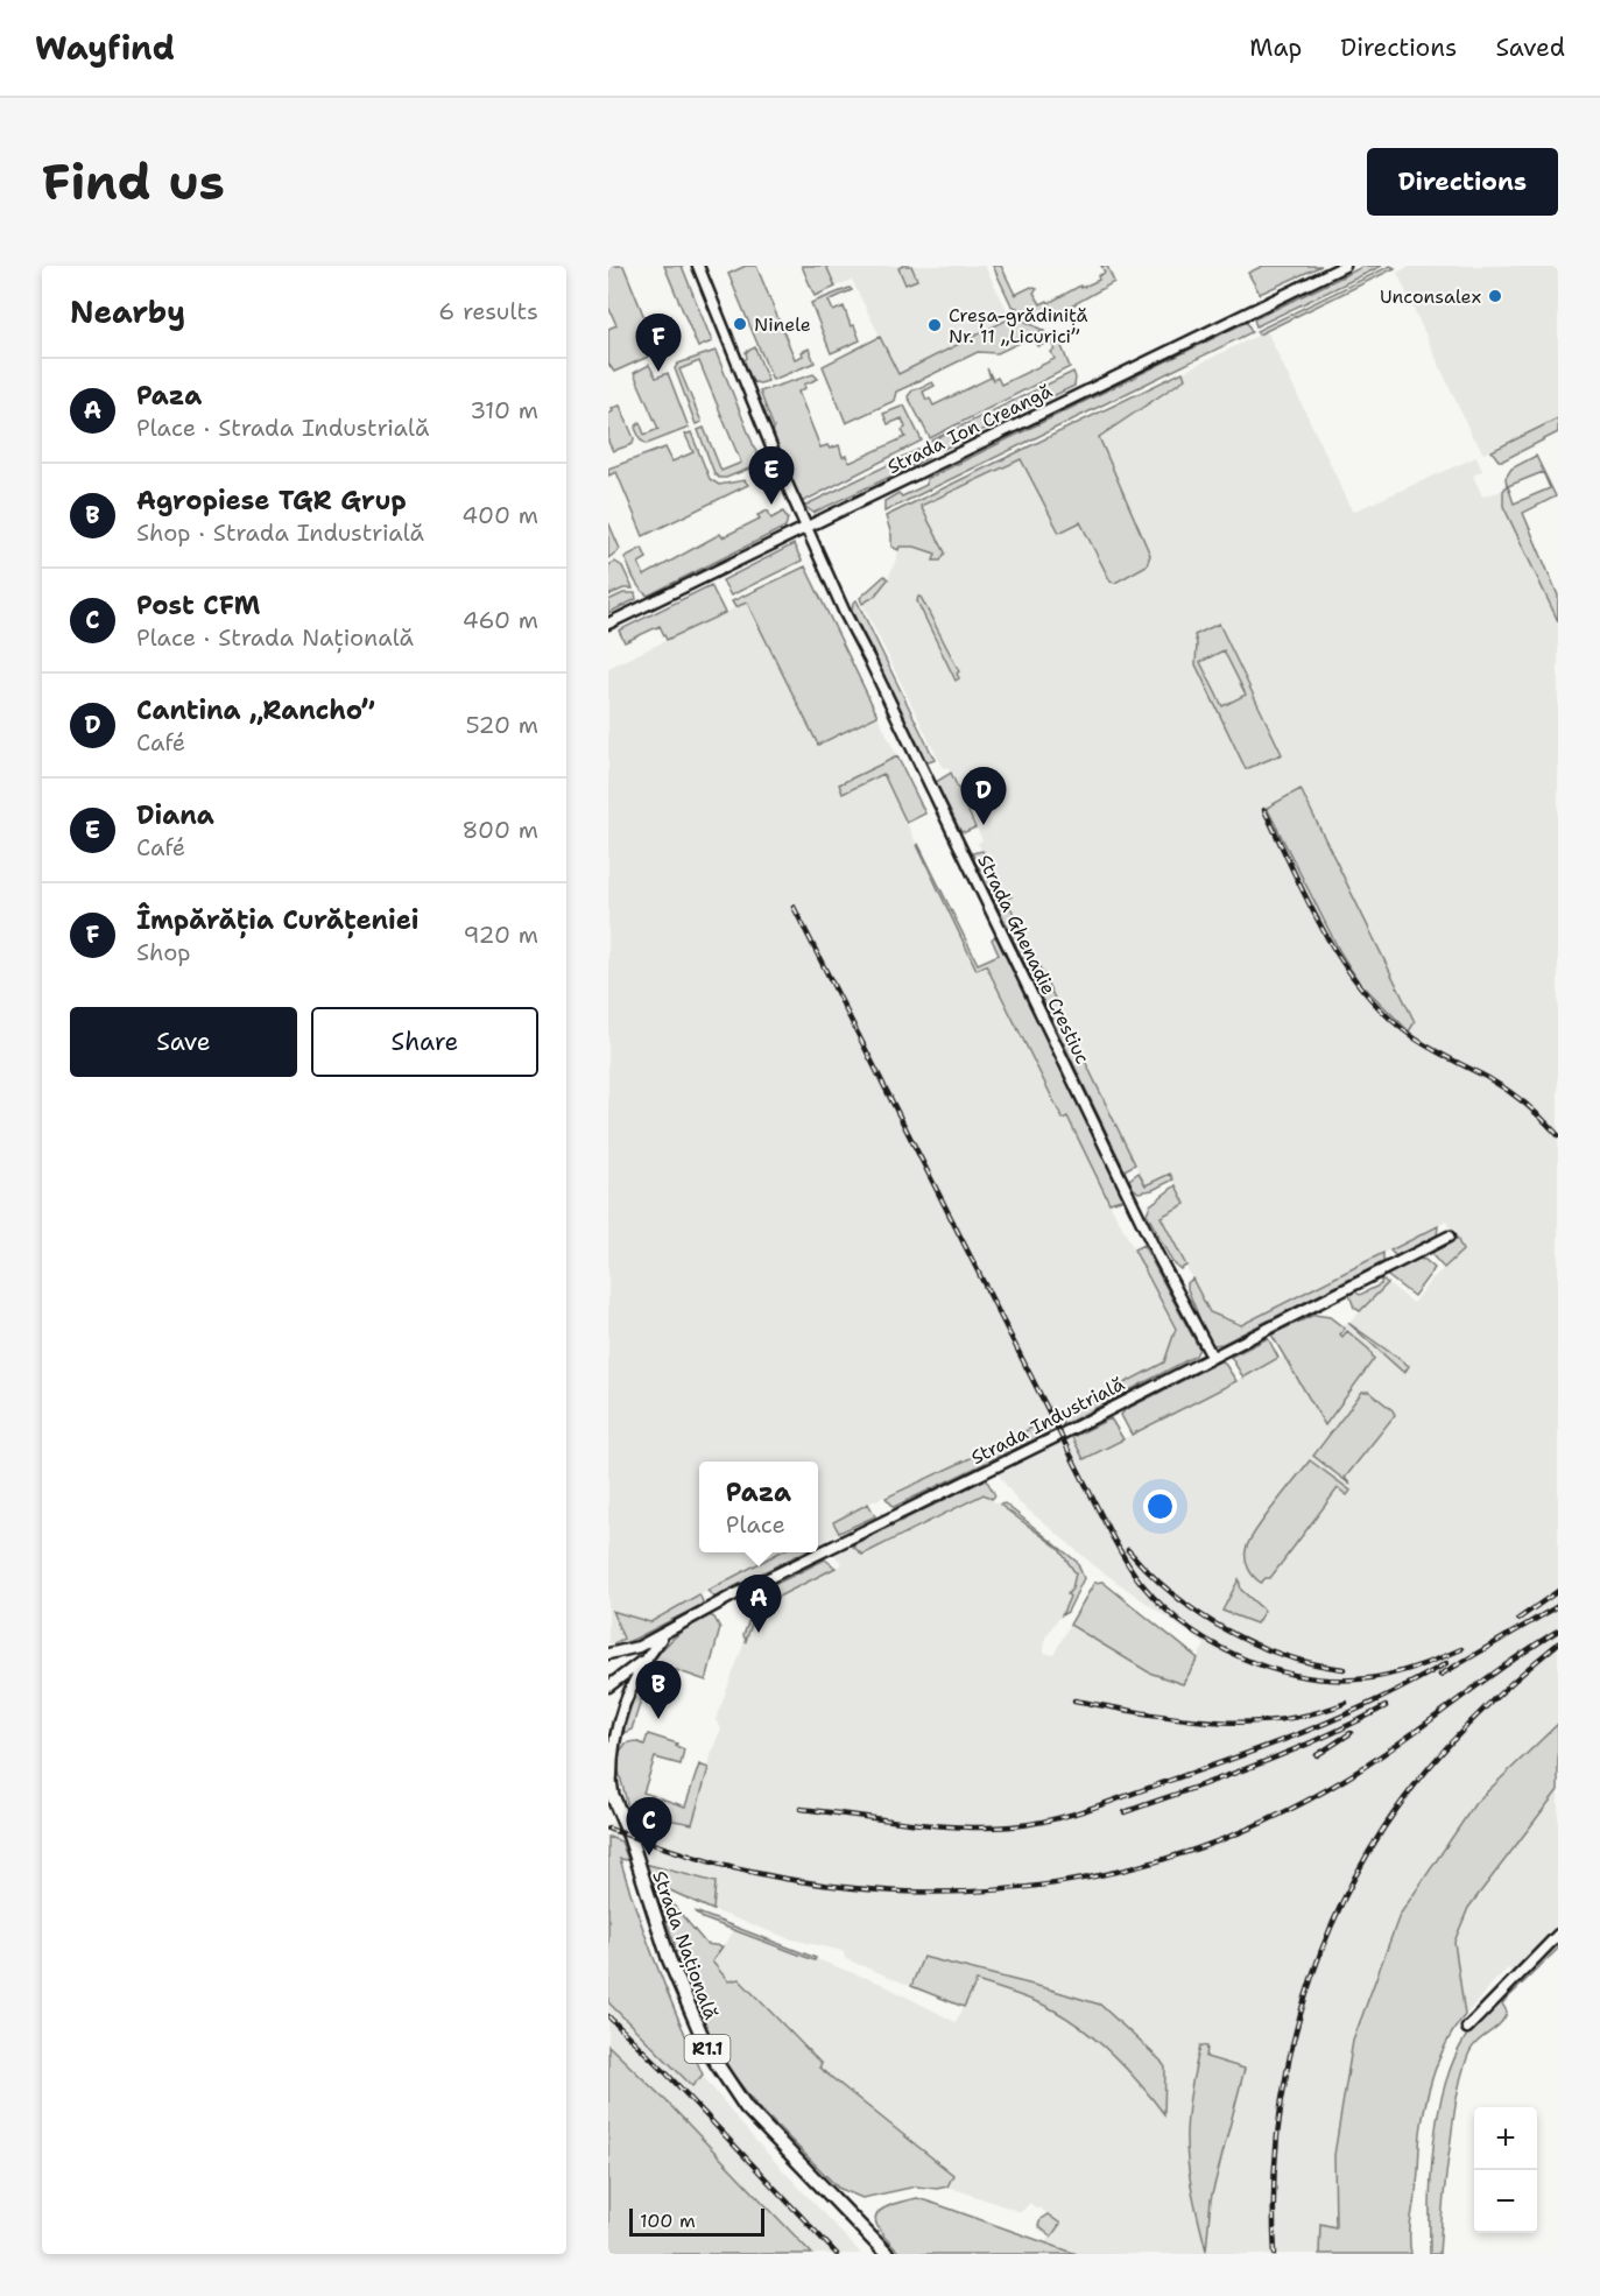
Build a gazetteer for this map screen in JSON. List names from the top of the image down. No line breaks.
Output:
{"streets":{"main road":["Strada Națională","R1.1"],"street":["Strada Ion Creangă","Strada Ghenadie Crestiuc","Strada Industrială"]},"crossings":[["Strada Ion Creangă","Strada Ghenadie Crestiuc"],["Strada Ghenadie Crestiuc","Strada Industrială"],["Strada Industrială","Strada Națională"]],"places":["Unconsalex","Ninele","Creșa-grădiniță Nr. 11 „Licurici”"],"scale_bar":"100 m","page":{"header":"Wayfind","nav":["Map","Directions","Saved"],"buttons":["Directions",["Save","Share"]],"title":"Find us","heading":["Nearby","6 results"],"pins":["F","E","D","A","B","C"],"list":[{"mark":"A","name":"Paza","note":"Place · Strada Industrială","value":"310 m"},{"mark":"B","name":"Agropiese TGR Grup","note":"Shop · Strada Industrială","value":"400 m"},{"mark":"C","name":"Post CFM","note":"Place · Strada Națională","value":"460 m"},{"mark":"D","name":"Cantina „Rancho”","note":"Café","value":"520 m"},{"mark":"E","name":"Diana","note":"Café","value":"800 m"},{"mark":"F","name":"Împărăția Curățeniei","note":"Shop","value":"920 m"}],"popup":["Paza","Place"],"map_buttons":["+","−"],"scale":"100 m"}}
